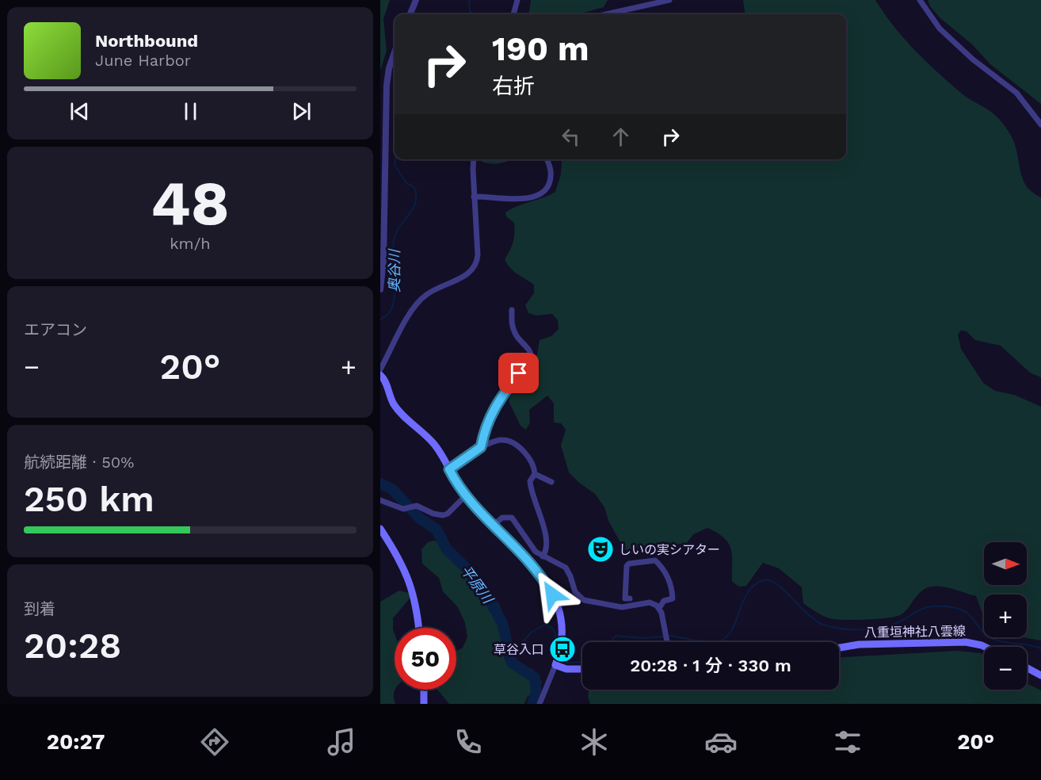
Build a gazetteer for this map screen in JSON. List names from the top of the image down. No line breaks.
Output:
{"streets":{"main road":["八重垣神社八雲線"]},"water":["奥谷川","平原川"],"places":{"theatre":["しいの実シアター"],"bus stop":["草谷入口"]},"north":"right","page":{"turn":["190 m","右折"],"song":["Northbound","June Harbor"],"tile":[["48","km/h"],"エアコン",["航続距離 · 50%","250 km"],["到着","20:28"]],"heat":["−","20°","+"],"map_buttons":["+","−"],"limit":"50","trip":"20:28 · 1 分 · 330 m","tabs":["20:27","20°"]}}
